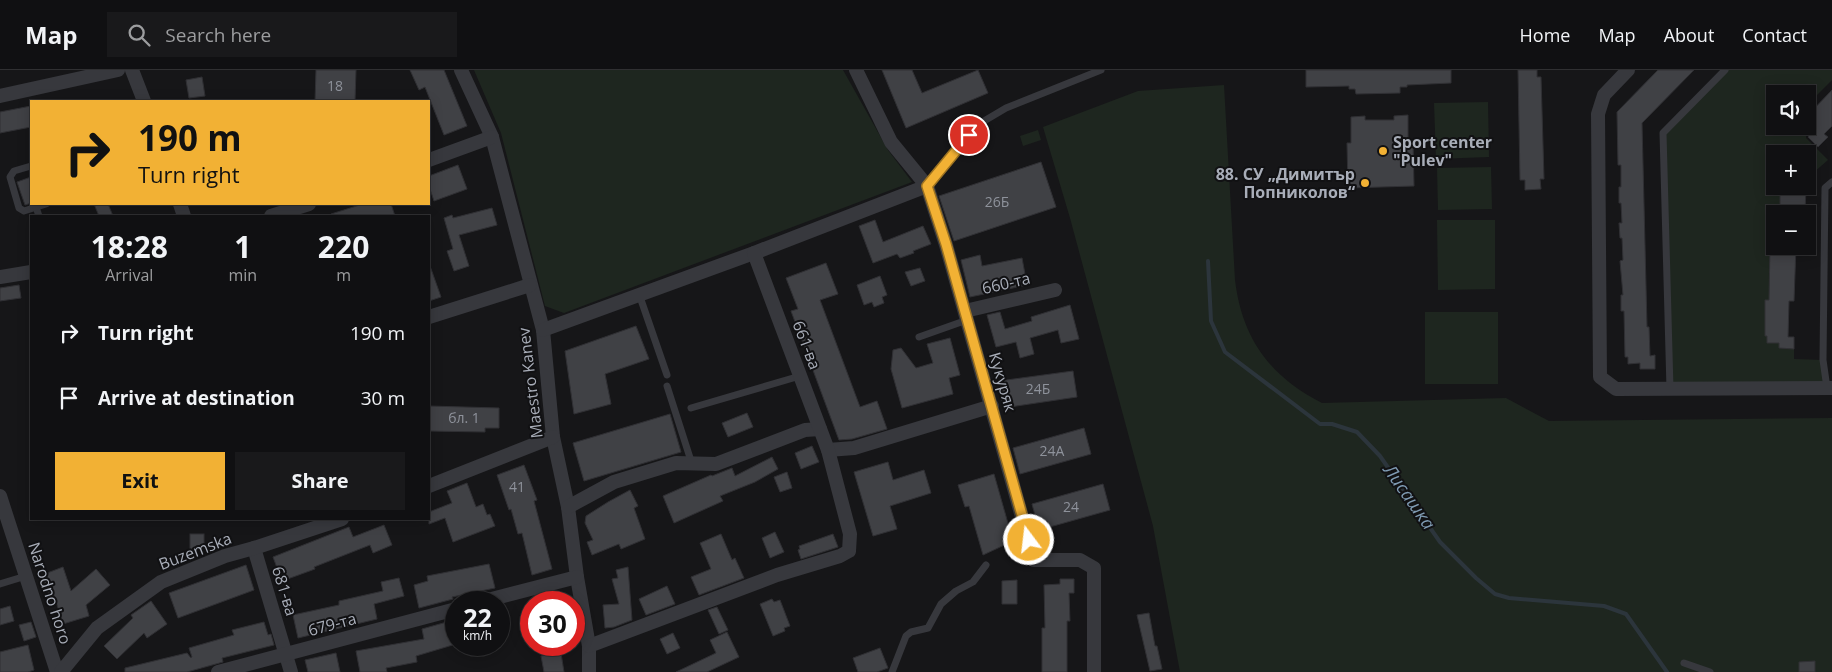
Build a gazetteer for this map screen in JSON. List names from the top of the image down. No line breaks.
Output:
{"streets":{"street":["660-та","661-ва","Кукуряк","Maestro Kanev","Buzemska","681-ва","Narodno horo","679-та"]},"crossings":[["660-та","Кукуряк"],["661-ва","Maestro Kanev"],["Buzemska","681-ва"],["681-ва","679-та"]],"water":["Лисашка"],"places":["Sport center \"Pulev\"","88. СУ „Димитър Попниколов“"],"house_numbers":["18","26Б","24Б","бл. 1","24A","41","24"],"page":{"header":"Map","search":"Search here","nav":["Home","Map","About","Contact"],"map_buttons":["+","−"],"turn":["190 m","Turn right"],"eta":["18:28","Arrival","1","min","220","m"],"list":[{"name":"Turn right","value":"190 m"},{"name":"Arrive at destination","value":"30 m"}],"buttons":["Exit","Share"],"speed":"22 km/h","limit":"30"}}
